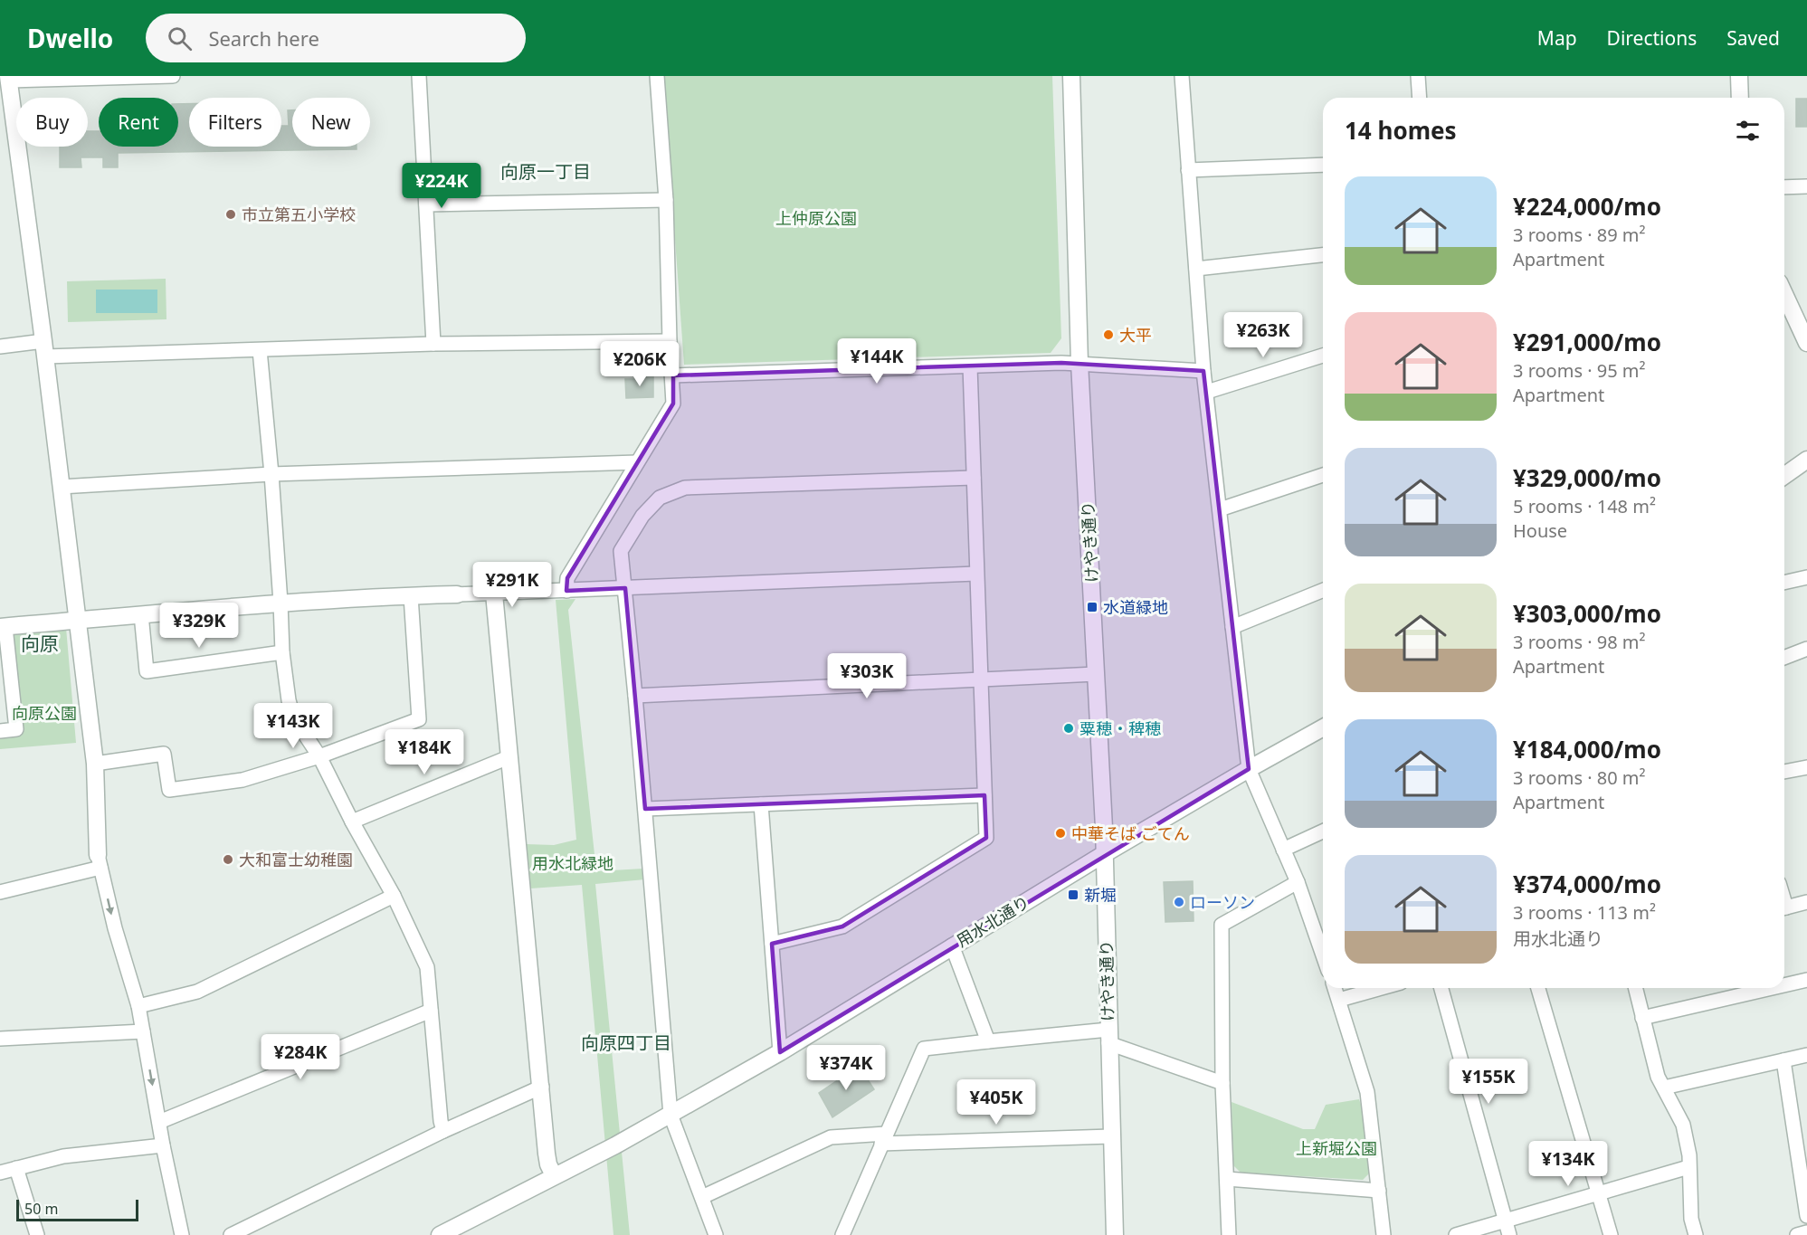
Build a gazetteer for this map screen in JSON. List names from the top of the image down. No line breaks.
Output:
{"streets":{"street":["けやき通り","用水北通り"]},"crossings":[["けやき通り","用水北通り"]],"districts":["向原一丁目","向原","向原四丁目"],"parks":["上仲原公園","向原公園","用水北緑地","上新堀公園"],"places":{"other":["市立第五小学校","大平","粟穂・稗穂","中華そば ごてん","大和富士幼稚園","ローソン"],"transit":["水道緑地","新堀"]},"scale_bar":"50 m","page":{"header":"Dwello","search":"Search here","nav":["Map","Directions","Saved"],"chip":["Buy","Rent","Filters","New"],"heading":"14 homes","price":["¥224K","¥263K","¥144K","¥206K","¥291K","¥329K","¥303K","¥143K","¥184K","¥284K","¥374K","¥155K","¥405K","¥134K"],"list":[{"name":"¥224,000/mo","note":"3 rooms · 89 m² · Apartment"},{"name":"¥291,000/mo","note":"3 rooms · 95 m² · Apartment"},{"name":"¥329,000/mo","note":"5 rooms · 148 m² · House"},{"name":"¥303,000/mo","note":"3 rooms · 98 m² · Apartment"},{"name":"¥184,000/mo","note":"3 rooms · 80 m² · Apartment"},{"name":"¥374,000/mo","note":"3 rooms · 113 m² · 用水北通り"}],"scale":"50 m"}}
